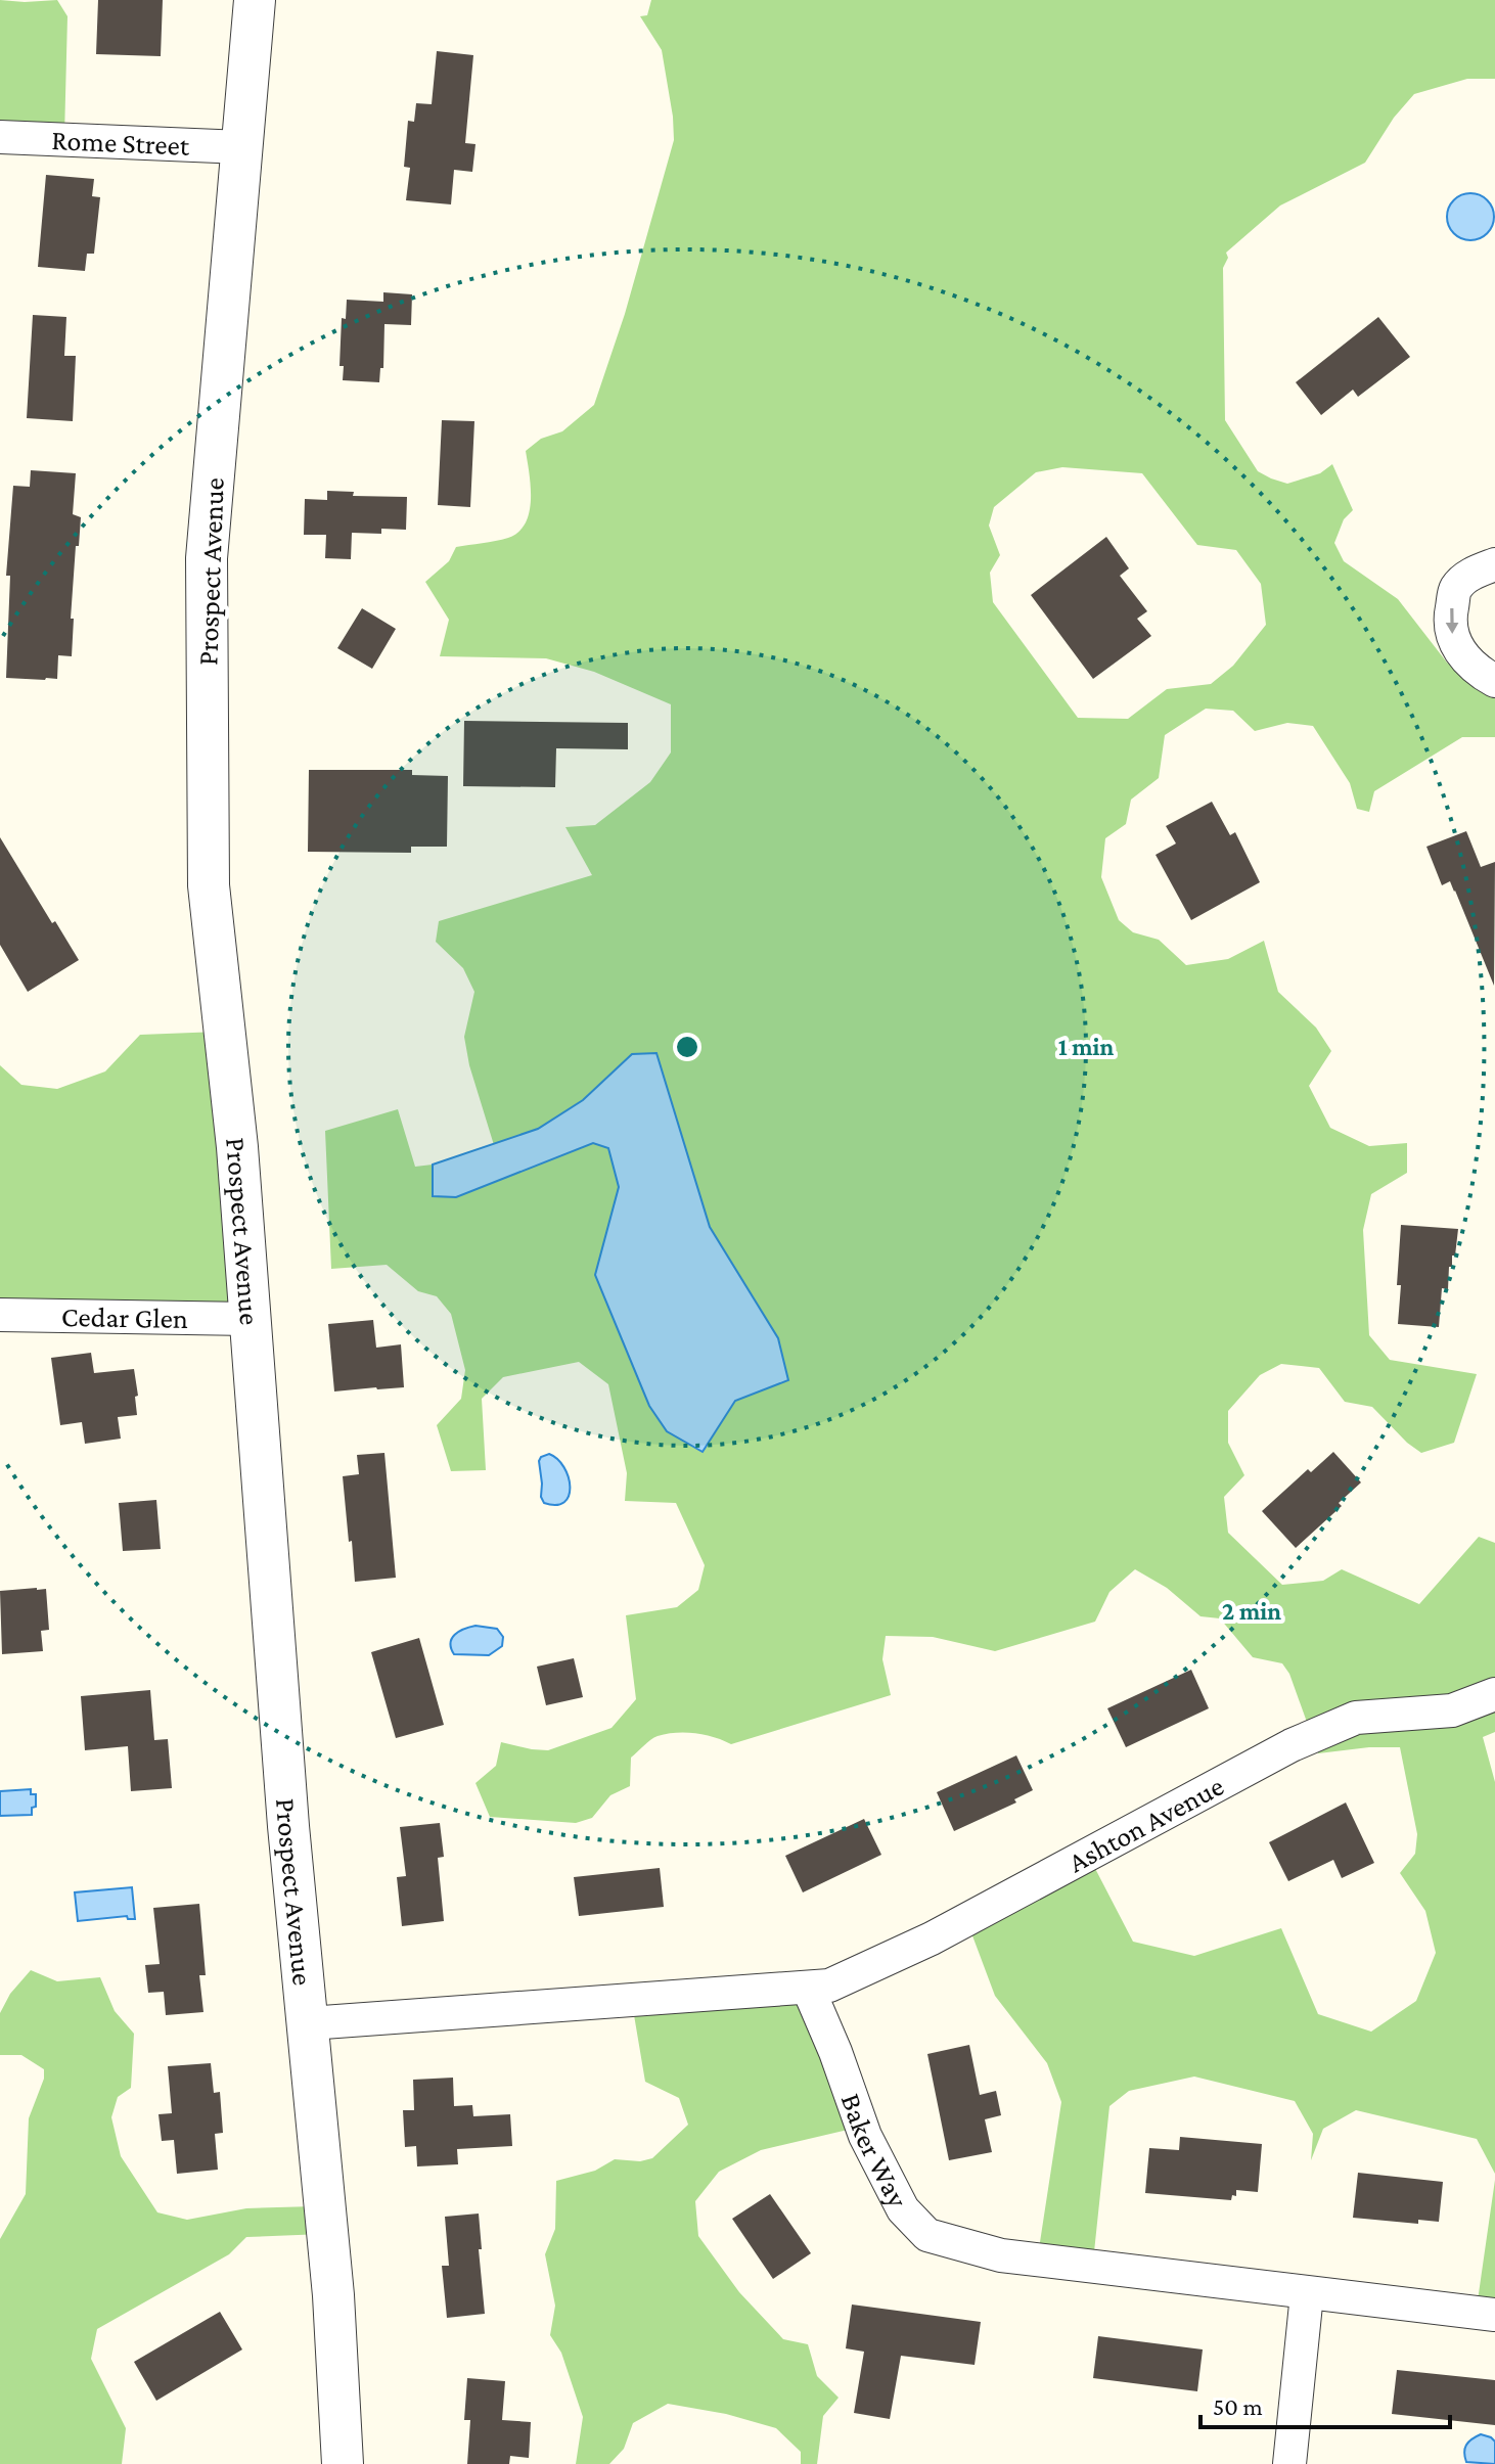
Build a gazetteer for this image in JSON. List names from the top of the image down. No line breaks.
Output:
{"streets":{"street":["Rome Street","Prospect Avenue","Cedar Glen","Ashton Avenue","Baker Way"]},"crossings":[["Rome Street","Prospect Avenue"],["Prospect Avenue","Cedar Glen"],["Ashton Avenue","Baker Way"]],"scale_bar":"50 m","rings":["1 min","2 min"]}
